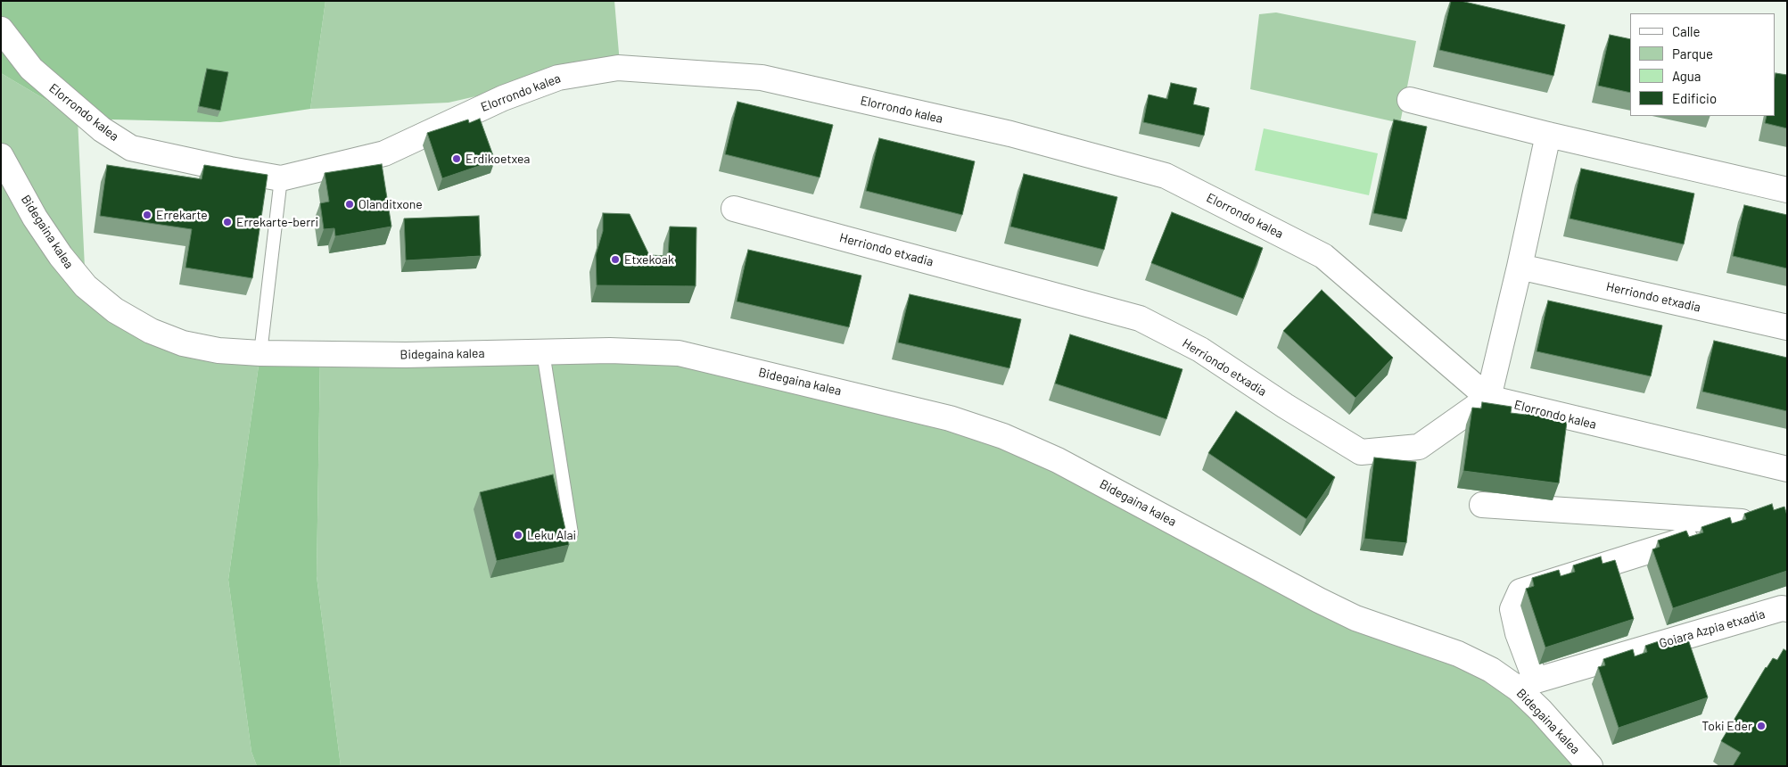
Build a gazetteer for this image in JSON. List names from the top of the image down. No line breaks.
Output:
{"streets":{"street":["Elorrondo kalea","Bidegaina kalea","Herriondo etxadia","Goiara Azpia etxadia"]},"crossings":[["Elorrondo kalea","Herriondo etxadia"],["Bidegaina kalea","Goiara Azpia etxadia"]],"places":["Erdikoetxea","Olanditxone","Errekarte","Errekarte-berri","Etxekoak","Leku Alai","Toki Eder"],"legend":["Calle","Parque","Agua","Edificio"]}
